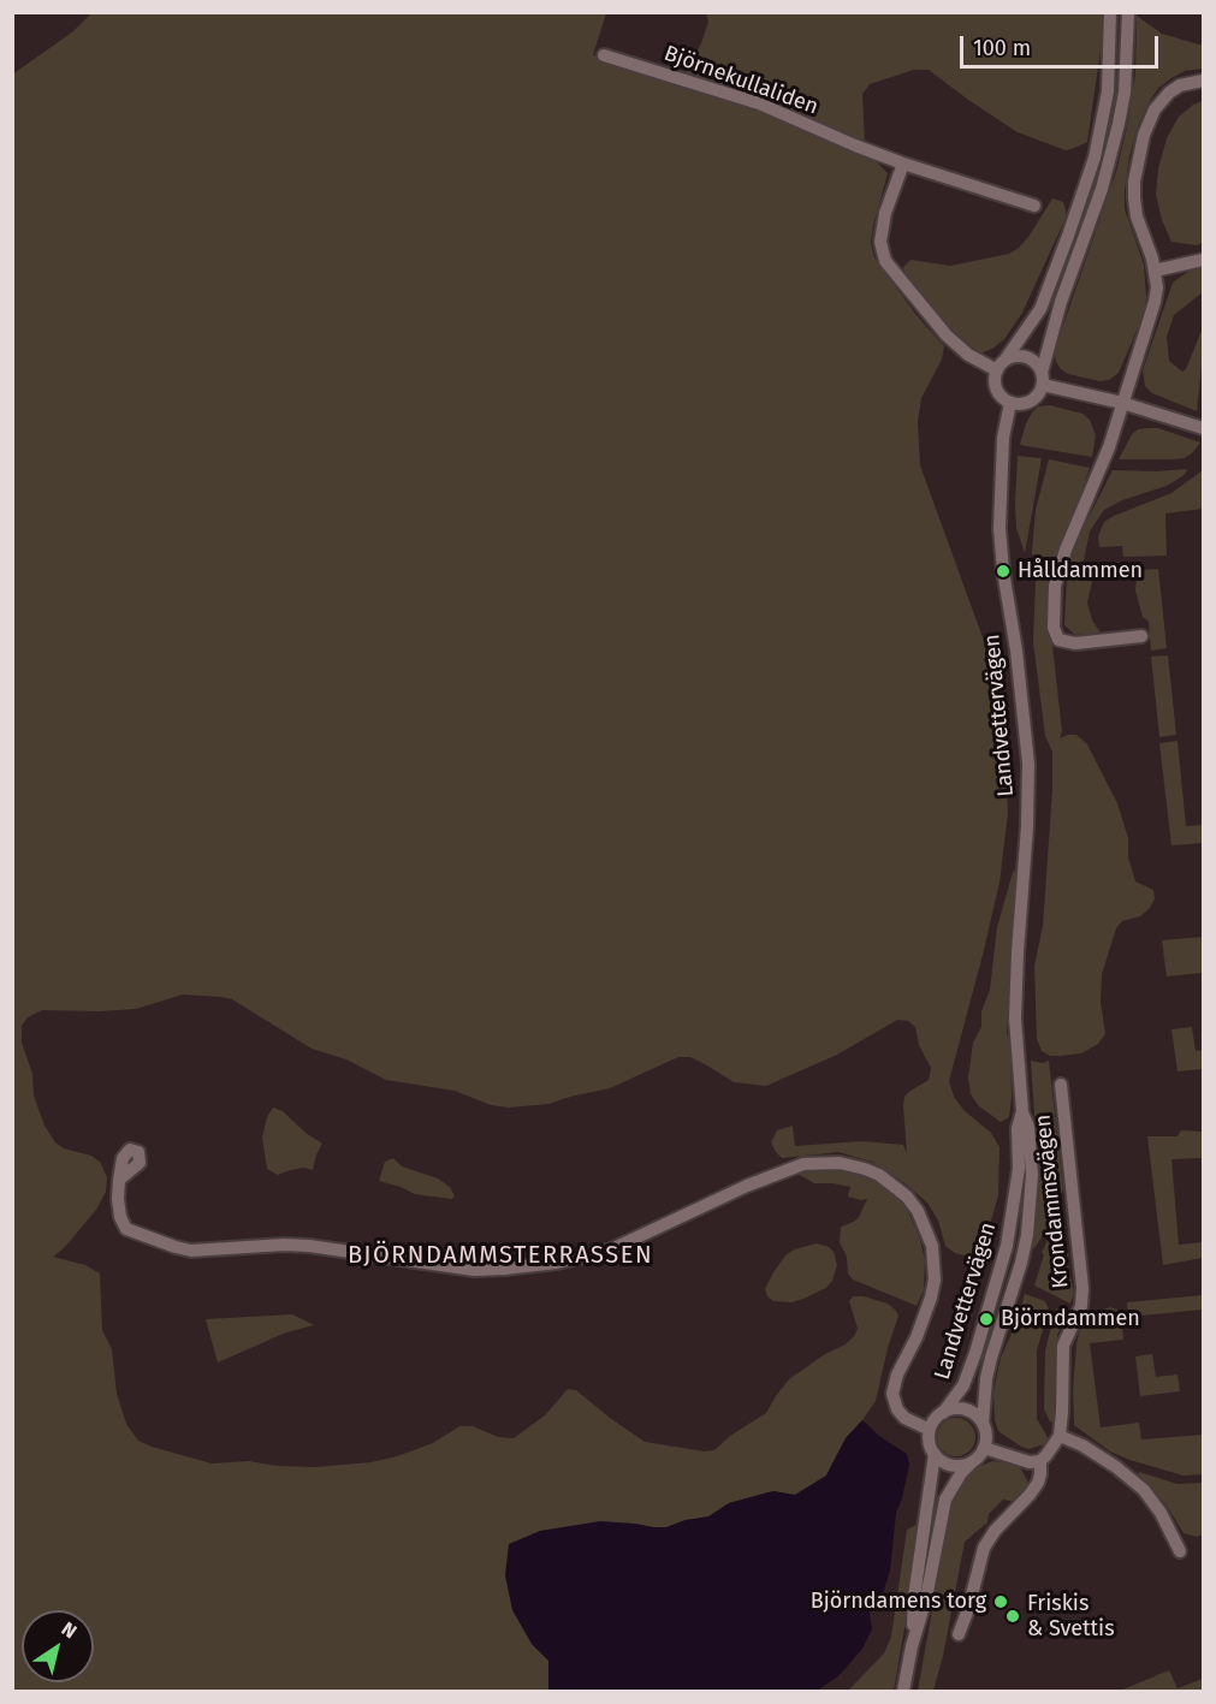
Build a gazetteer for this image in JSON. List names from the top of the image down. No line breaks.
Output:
{"streets":{"street":["Björnekullaliden","Landvettervägen","Krondammsvägen"]},"districts":["BJÖRNDAMMSTERRASSEN"],"places":["Hålldammen","Björndammen","Björndamens torg","Friskis & Svettis"],"scale_bar":"100 m","north":"top right"}
